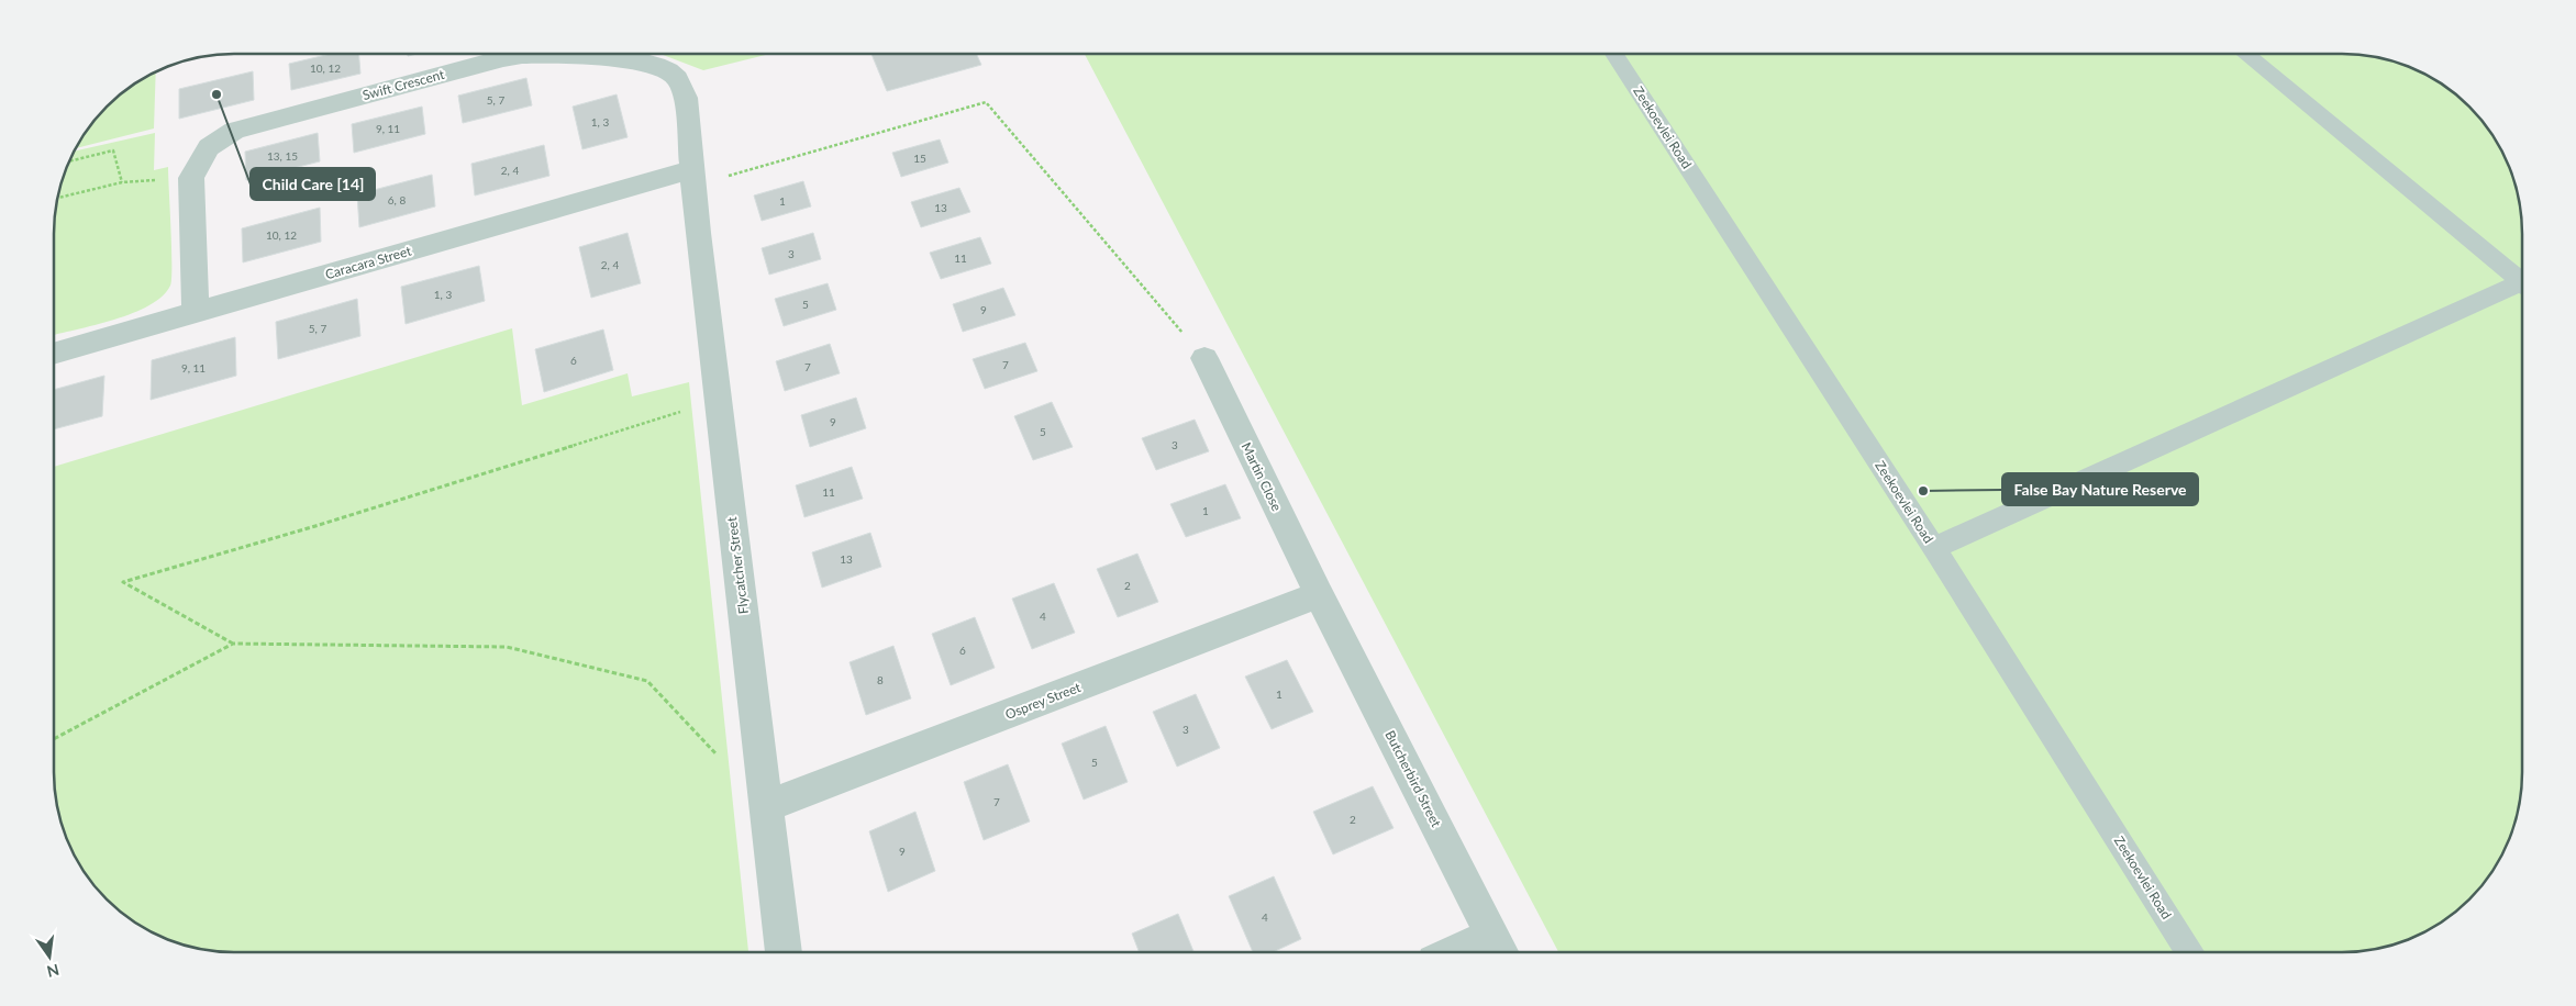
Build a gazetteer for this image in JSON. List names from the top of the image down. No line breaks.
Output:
{"streets":{"street":["Swift Crescent","Caracara Street","Martin Close","Flycatcher Street","Osprey Street","Butcherbird Street"],"lane":["Zeekoevlei Road"]},"crossings":[["Swift Crescent","Caracara Street"],["Swift Crescent","Flycatcher Street"],["Caracara Street","Flycatcher Street"],["Martin Close","Osprey Street"],["Martin Close","Butcherbird Street"],["Flycatcher Street","Osprey Street"],["Osprey Street","Butcherbird Street"]],"places":["Child Care [14]","False Bay Nature Reserve"],"house_numbers":["10, 12","5, 7","1, 3","9, 11","13, 15","15","2, 4","6, 8","1","13","10, 12","3","11","2, 4","1, 3","5","9","5, 7","6","7","7","9, 11","9","5","3","11","1","13","2","4","6","8","1","3","5","7","2","9","4"],"north":"bottom"}
